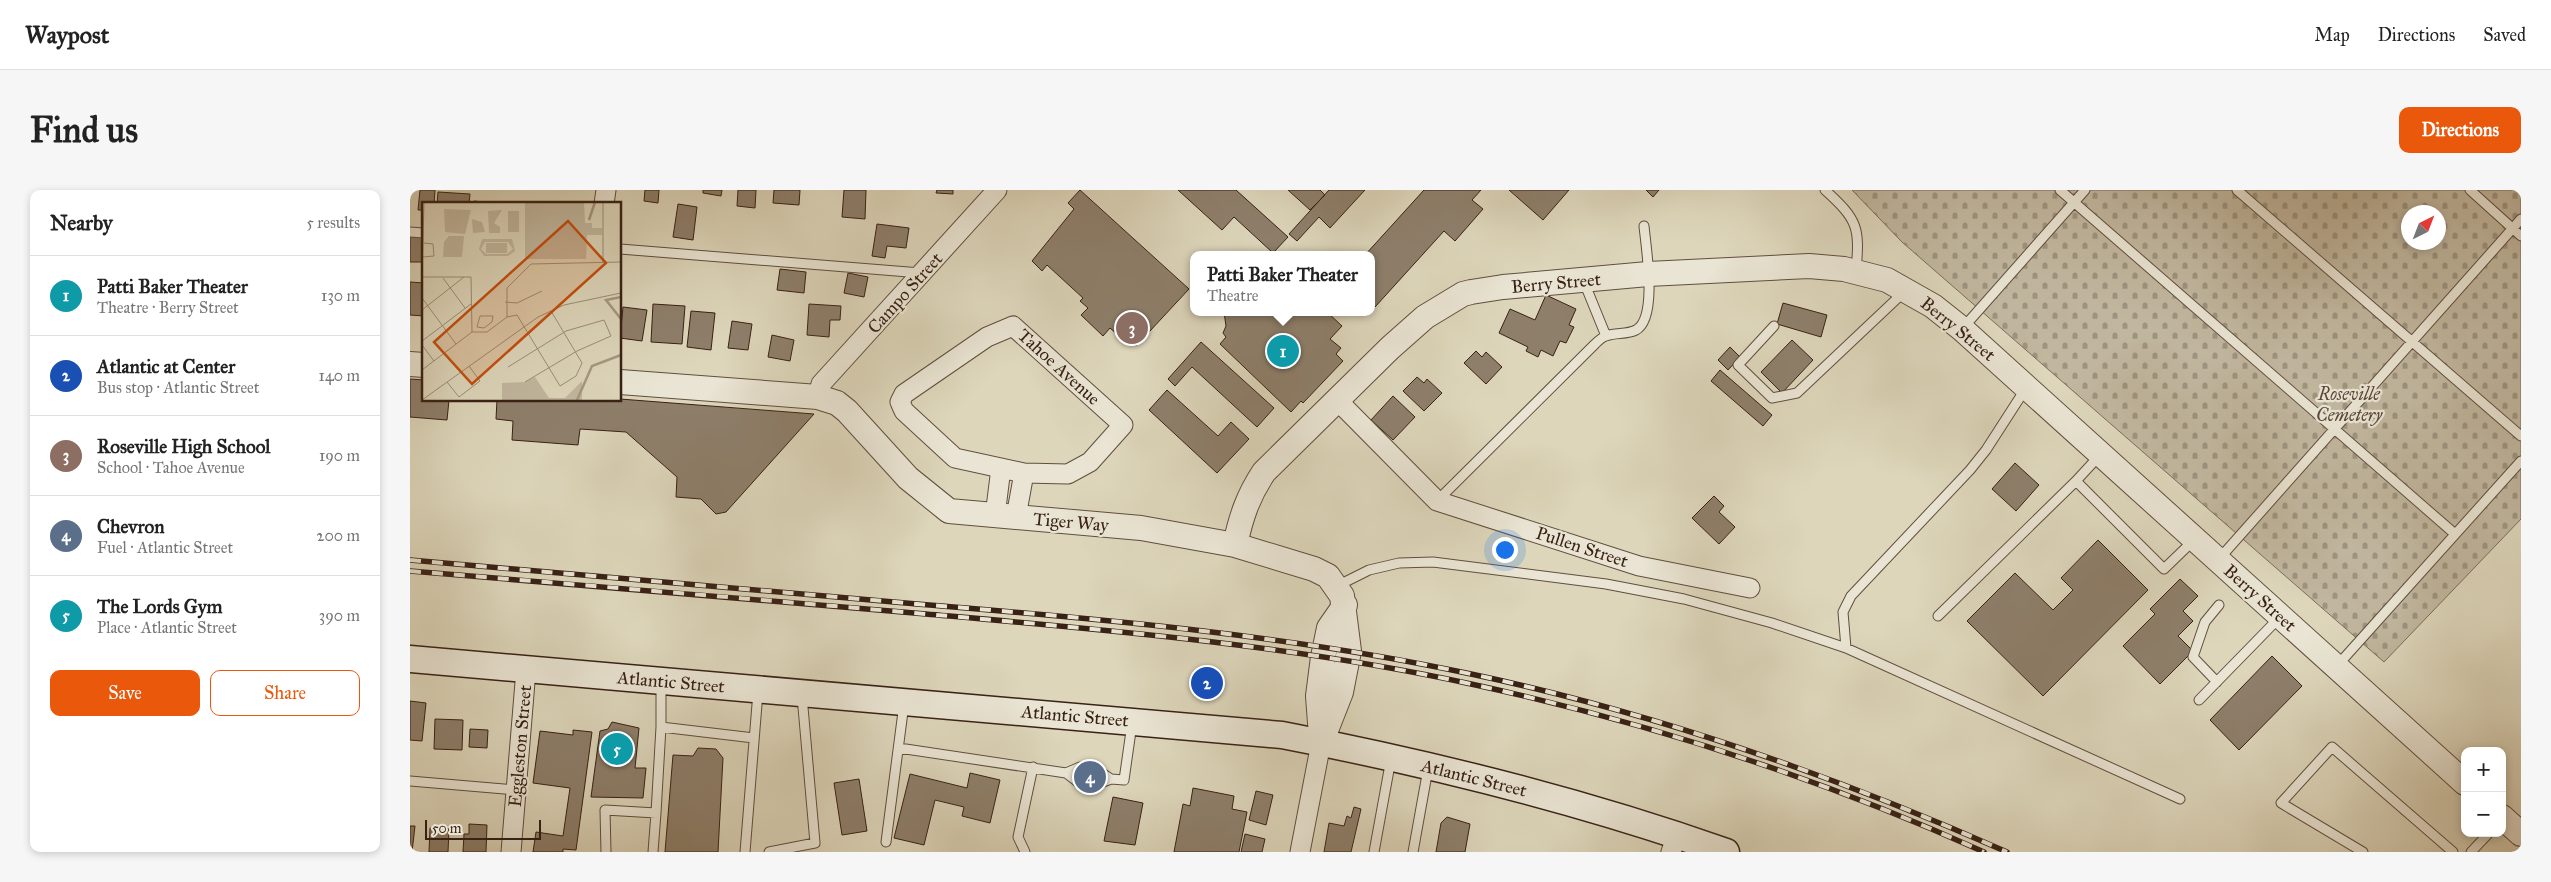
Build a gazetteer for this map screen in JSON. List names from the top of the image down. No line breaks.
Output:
{"streets":{"main road":["Atlantic Street"],"street":["Berry Street","Campo Street","Tahoe Avenue","Tiger Way","Pullen Street","Eggleston Street"]},"crossings":[["Berry Street","Tiger Way"],["Berry Street","Pullen Street"],["Campo Street","Tiger Way"],["Atlantic Street","Eggleston Street"]],"parks":["Roseville Cemetery"],"scale_bar":"50 m","north":"top right","page":{"header":"Waypost","nav":["Map","Directions","Saved"],"buttons":["Directions",["Save","Share"]],"title":"Find us","heading":["Nearby","5 results"],"popup":["Patti Baker Theater","Theatre"],"list":[{"mark":"1","name":"Patti Baker Theater","note":"Theatre · Berry Street","value":"130 m"},{"mark":"2","name":"Atlantic at Center","note":"Bus stop · Atlantic Street","value":"140 m"},{"mark":"3","name":"Roseville High School","note":"School · Tahoe Avenue","value":"190 m"},{"mark":"4","name":"Chevron","note":"Fuel · Atlantic Street","value":"200 m"},{"mark":"5","name":"The Lords Gym","note":"Place · Atlantic Street","value":"390 m"}],"pins":["3","1","2","5","4"],"map_buttons":["+","−"],"scale":"50 m"}}
